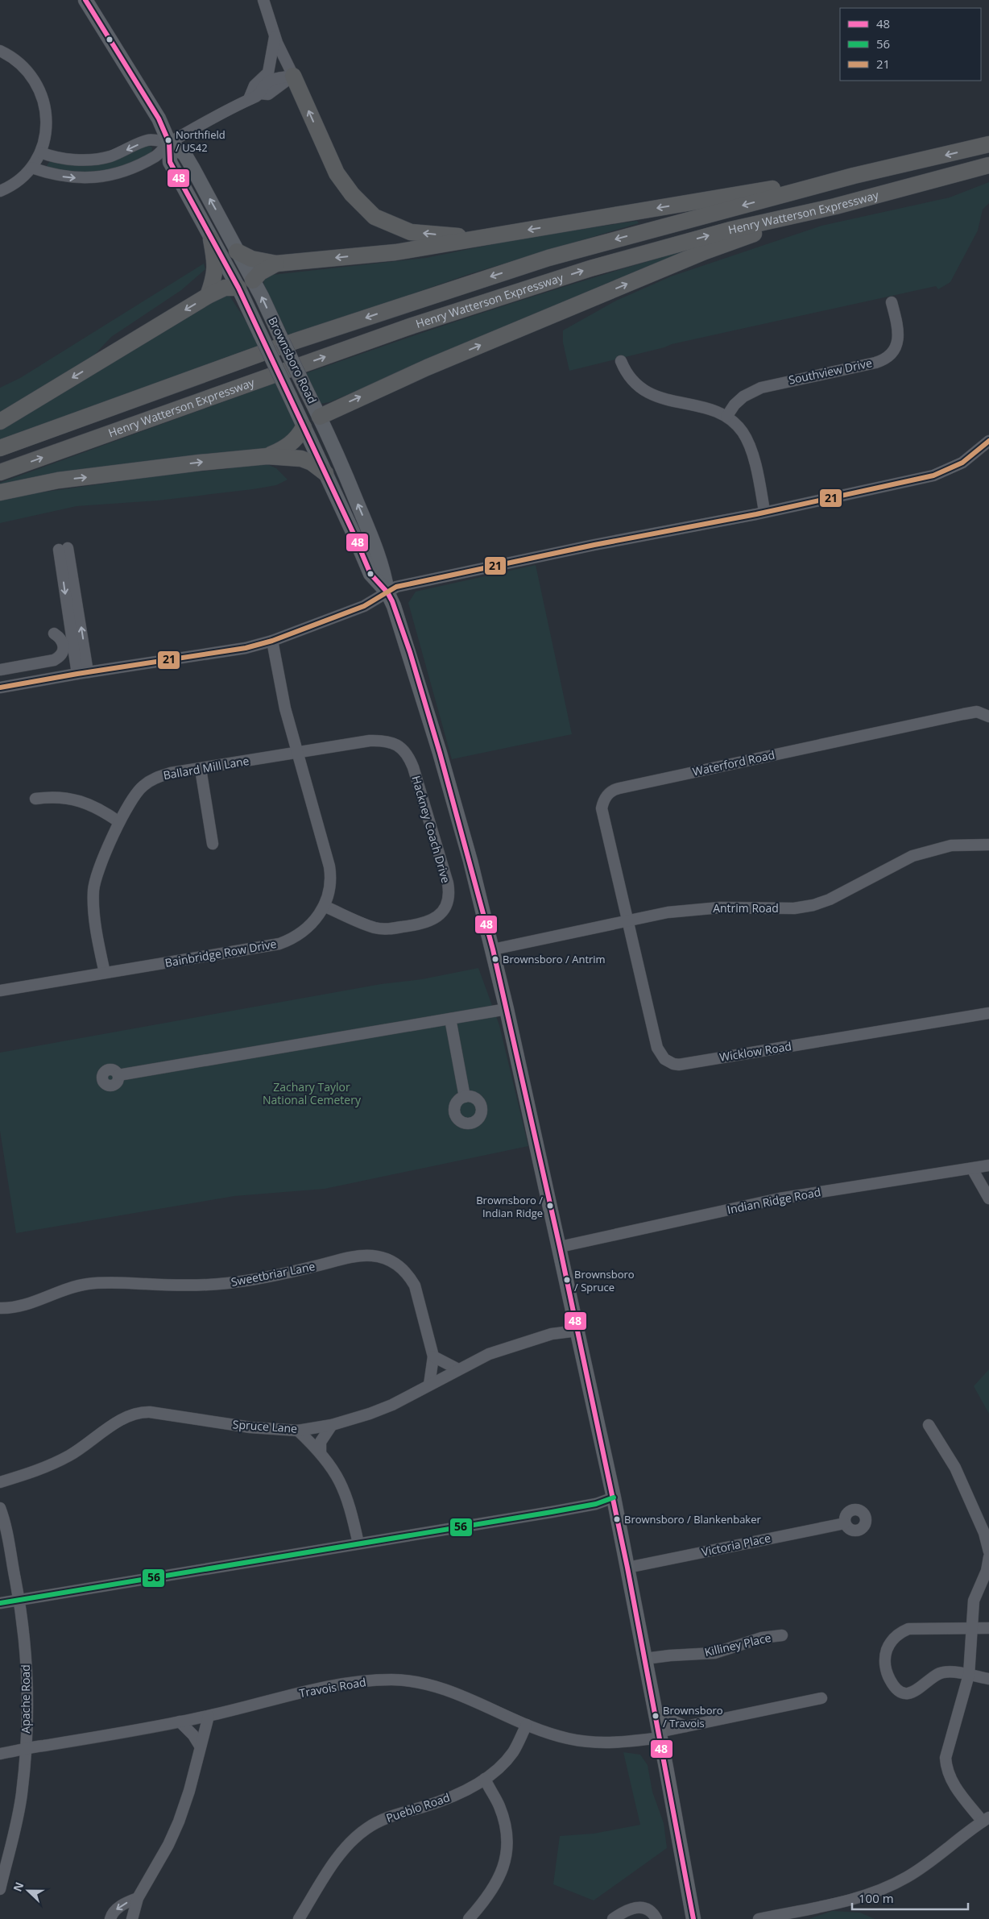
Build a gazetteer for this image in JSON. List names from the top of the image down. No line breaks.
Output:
{"streets":{"highway":["Henry Watterson Expressway"],"main road":["Brownsboro Road"],"street":["Southview Drive","Waterford Road","Ballard Mill Lane","Hackney Coach Drive","Antrim Road","Bainbridge Row Drive","Wicklow Road","Indian Ridge Road","Sweetbriar Lane","Spruce Lane","Victoria Place","Killiney Place","Travois Road","Apache Road","Pueblo Road"]},"crossings":[["Brownsboro Road","Antrim Road"],["Brownsboro Road","Indian Ridge Road"],["Brownsboro Road","Spruce Lane"],["Brownsboro Road","Victoria Place"],["Brownsboro Road","Killiney Place"],["Brownsboro Road","Travois Road"],["Waterford Road","Antrim Road"],["Waterford Road","Wicklow Road"],["Ballard Mill Lane","Hackney Coach Drive"],["Ballard Mill Lane","Bainbridge Row Drive"],["Hackney Coach Drive","Bainbridge Row Drive"],["Antrim Road","Wicklow Road"],["Sweetbriar Lane","Spruce Lane"],["Travois Road","Apache Road"],["Travois Road","Pueblo Road"]],"parks":["Zachary Taylor National Cemetery"],"places":["Northfield / US42","Brownsboro / Antrim","Brownsboro / Indian Ridge","Brownsboro / Spruce","Brownsboro / Blankenbaker","Brownsboro / Travois"],"lines":["transit line 48","transit line 21","transit line 56"],"legend":["48","56","21"],"scale_bar":"100 m","north":"left"}
